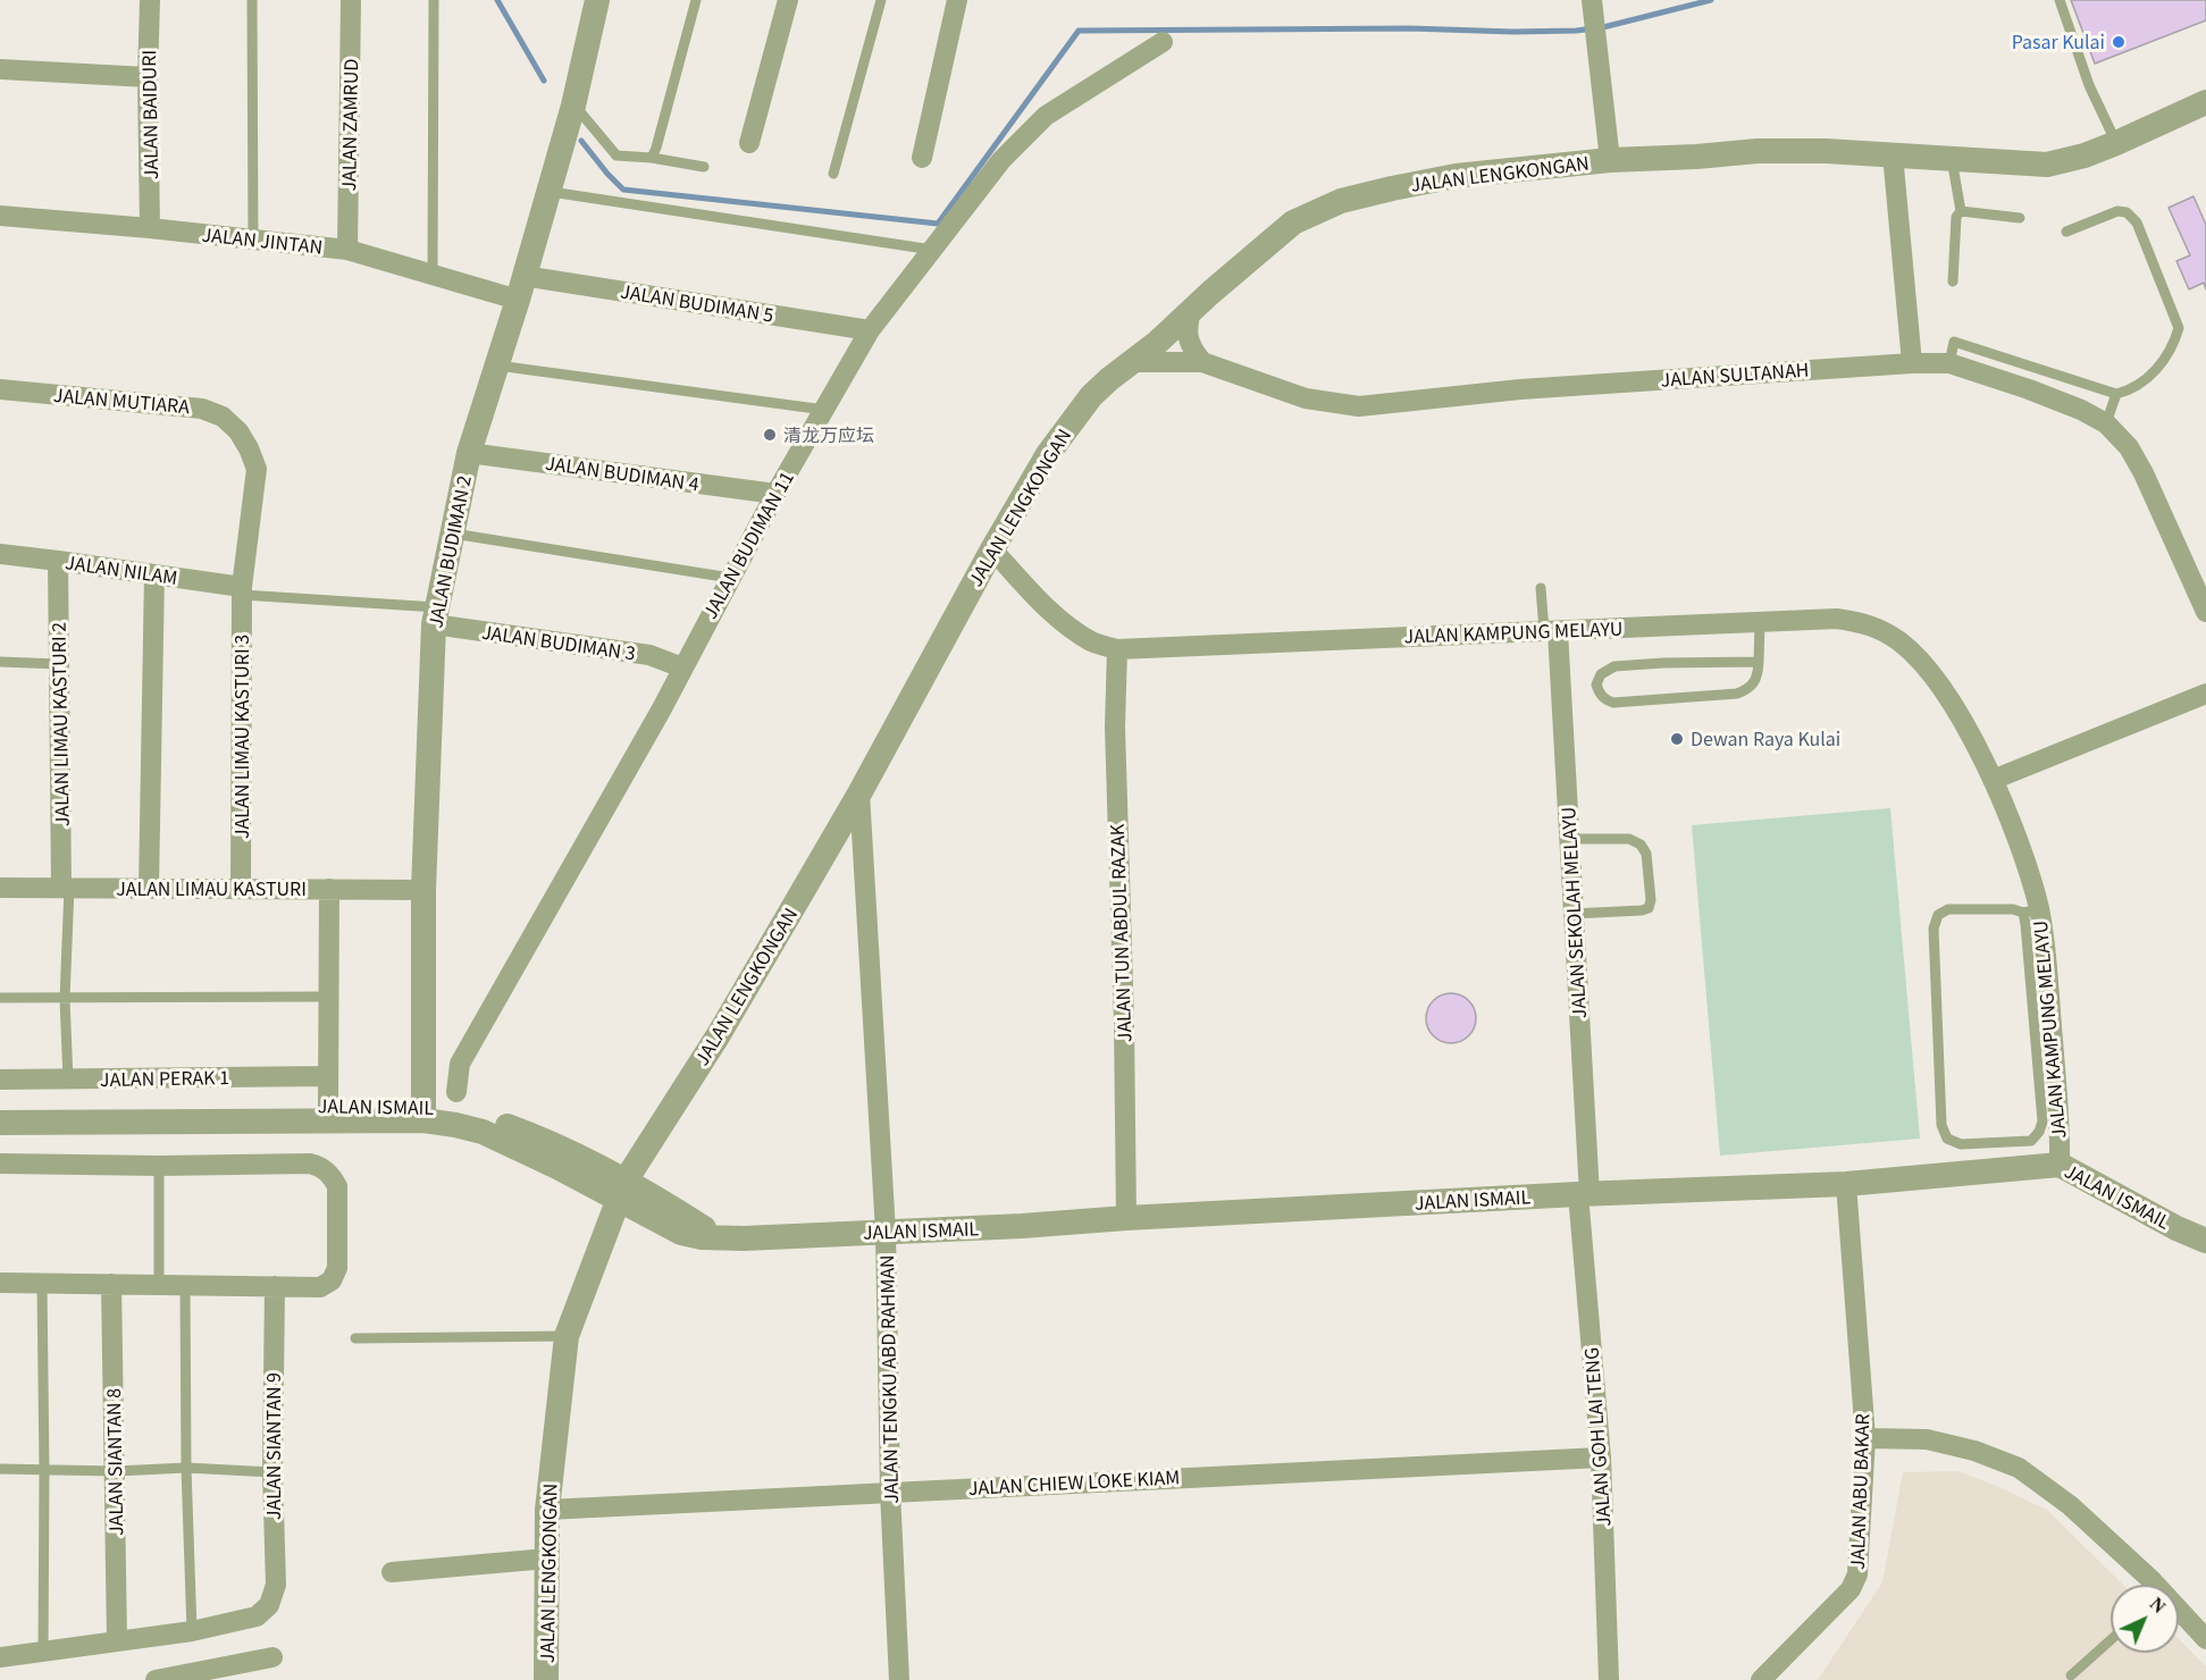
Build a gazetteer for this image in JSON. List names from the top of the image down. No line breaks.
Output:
{"streets":{"street":["JALAN BAIDURI","JALAN ZAMRUD","JALAN LENGKONGAN","JALAN JINTAN","JALAN BUDIMAN 5","JALAN SULTANAH","JALAN MUTIARA","JALAN BUDIMAN 4","JALAN BUDIMAN 11","JALAN BUDIMAN 2","JALAN NILAM","JALAN KAMPUNG MELAYU","JALAN BUDIMAN 3","JALAN LIMAU KASTURI 2","JALAN LIMAU KASTURI 3","JALAN LIMAU KASTURI","JALAN SEKOLAH MELAYU","JALAN TUN ABDUL RAZAK","JALAN PERAK 1","JALAN ISMAIL","JALAN TENGKU ABD RAHMAN","JALAN GOH LAI TENG","JALAN SIANTAN 9","JALAN SIANTAN 8","JALAN CHIEW LOKE KIAM","JALAN ABU BAKAR"]},"crossings":[["JALAN BAIDURI","JALAN JINTAN"],["JALAN ZAMRUD","JALAN JINTAN"],["JALAN LENGKONGAN","JALAN SULTANAH"],["JALAN LENGKONGAN","JALAN KAMPUNG MELAYU"],["JALAN LENGKONGAN","JALAN ISMAIL"],["JALAN LENGKONGAN","JALAN TENGKU ABD RAHMAN"],["JALAN LENGKONGAN","JALAN CHIEW LOKE KIAM"],["JALAN JINTAN","JALAN BUDIMAN 5"],["JALAN JINTAN","JALAN BUDIMAN 2"],["JALAN BUDIMAN 5","JALAN BUDIMAN 11"],["JALAN BUDIMAN 5","JALAN BUDIMAN 2"],["JALAN MUTIARA","JALAN NILAM"],["JALAN MUTIARA","JALAN LIMAU KASTURI 3"],["JALAN BUDIMAN 4","JALAN BUDIMAN 11"],["JALAN BUDIMAN 4","JALAN BUDIMAN 2"],["JALAN BUDIMAN 11","JALAN BUDIMAN 3"],["JALAN BUDIMAN 2","JALAN BUDIMAN 3"],["JALAN BUDIMAN 2","JALAN LIMAU KASTURI"],["JALAN BUDIMAN 2","JALAN ISMAIL"],["JALAN NILAM","JALAN LIMAU KASTURI 2"],["JALAN NILAM","JALAN LIMAU KASTURI 3"],["JALAN KAMPUNG MELAYU","JALAN SEKOLAH MELAYU"],["JALAN KAMPUNG MELAYU","JALAN TUN ABDUL RAZAK"],["JALAN KAMPUNG MELAYU","JALAN ISMAIL"],["JALAN LIMAU KASTURI 2","JALAN LIMAU KASTURI"],["JALAN LIMAU KASTURI 3","JALAN LIMAU KASTURI"],["JALAN SEKOLAH MELAYU","JALAN ISMAIL"],["JALAN SEKOLAH MELAYU","JALAN GOH LAI TENG"],["JALAN TUN ABDUL RAZAK","JALAN ISMAIL"],["JALAN ISMAIL","JALAN TENGKU ABD RAHMAN"],["JALAN ISMAIL","JALAN GOH LAI TENG"],["JALAN ISMAIL","JALAN ABU BAKAR"],["JALAN TENGKU ABD RAHMAN","JALAN CHIEW LOKE KIAM"],["JALAN GOH LAI TENG","JALAN CHIEW LOKE KIAM"]],"places":["Pasar Kulai","清龙万应坛","Dewan Raya Kulai"],"north":"top right"}
